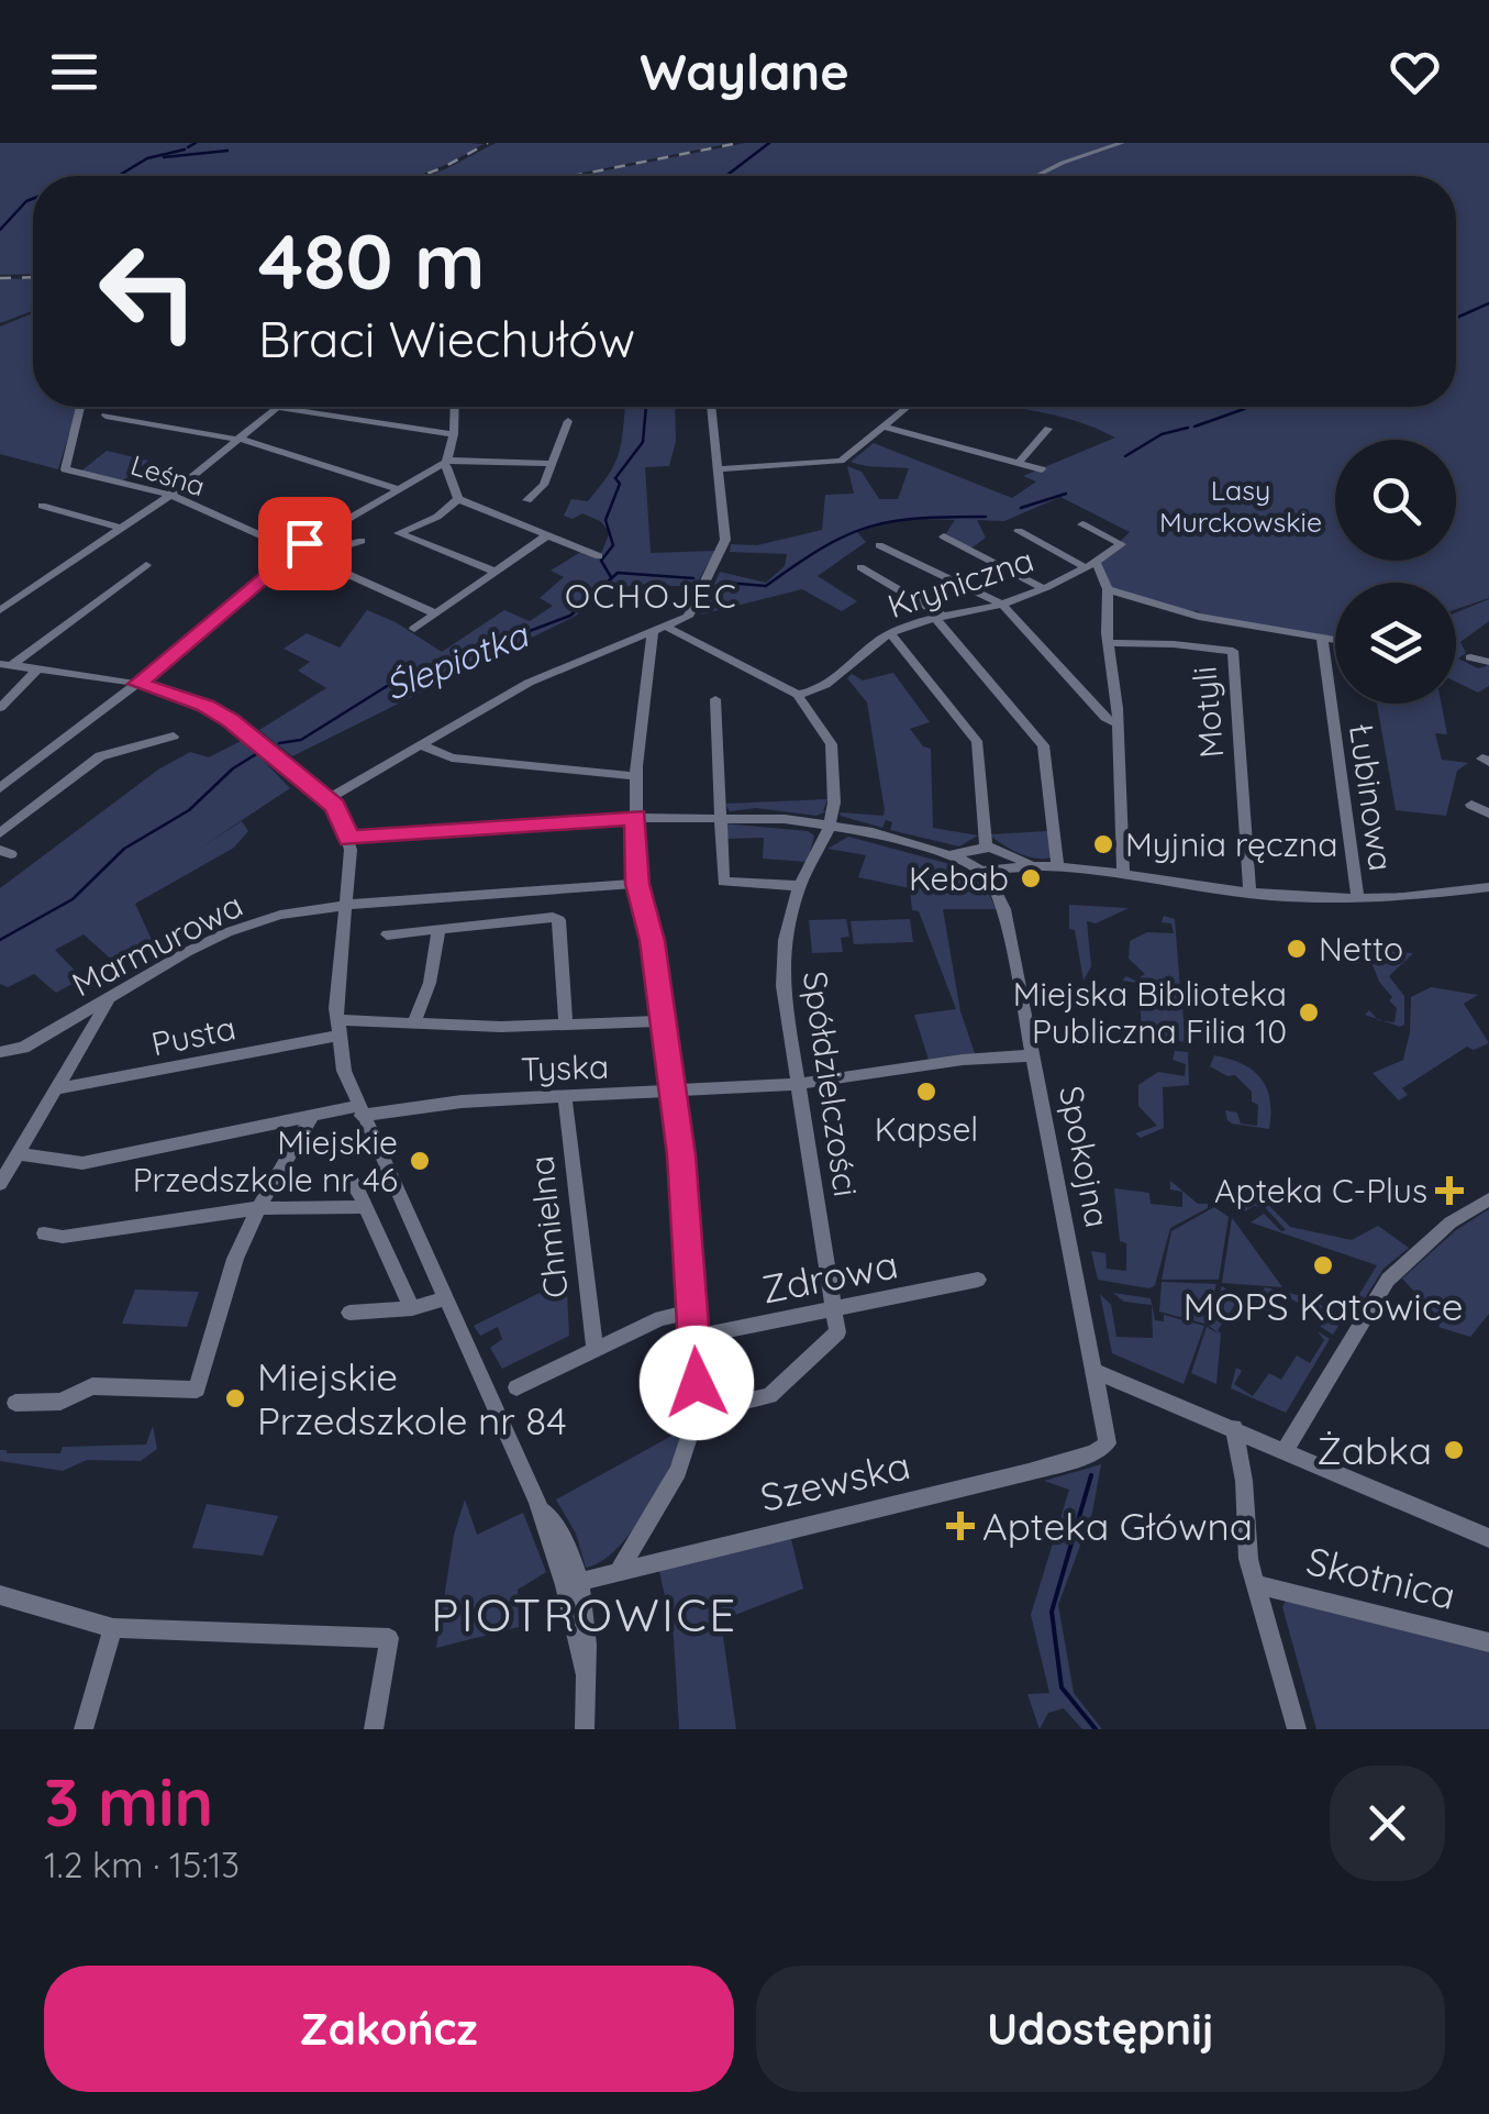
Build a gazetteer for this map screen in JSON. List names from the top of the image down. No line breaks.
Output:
{"streets":{"street":["Leśna","Kryniczna","Motyli","Łubinowa","Marmurowa","Pusta","Tyska","Spółdzielczości","Spokojna","Chmielna","Zdrowa","Szewska","Skotnica"]},"crossings":[["Kryniczna","Spółdzielczości"],["Tyska","Spółdzielczości"],["Tyska","Spokojna"],["Tyska","Chmielna"],["Spółdzielczości","Zdrowa"],["Spokojna","Szewska"]],"districts":["OCHOJEC","PIOTROWICE"],"water":["Ślepiotka"],"parks":["Lasy Murckowskie"],"places":{"other":["Myjnia ręczna","Kebab","Netto","Miejska Biblioteka Publiczna Filia 10","Kapsel","Miejskie Przedszkole nr 46","MOPS Katowice","Miejskie Przedszkole nr 84","Żabka"],"health":["Apteka C-Plus","Apteka Główna"]},"page":{"header":"Waylane","turn":["480 m","Braci Wiechułów"],"heading":["3 min","1.2 km · 15:13"],"buttons":["Zakończ","Udostępnij"]}}
